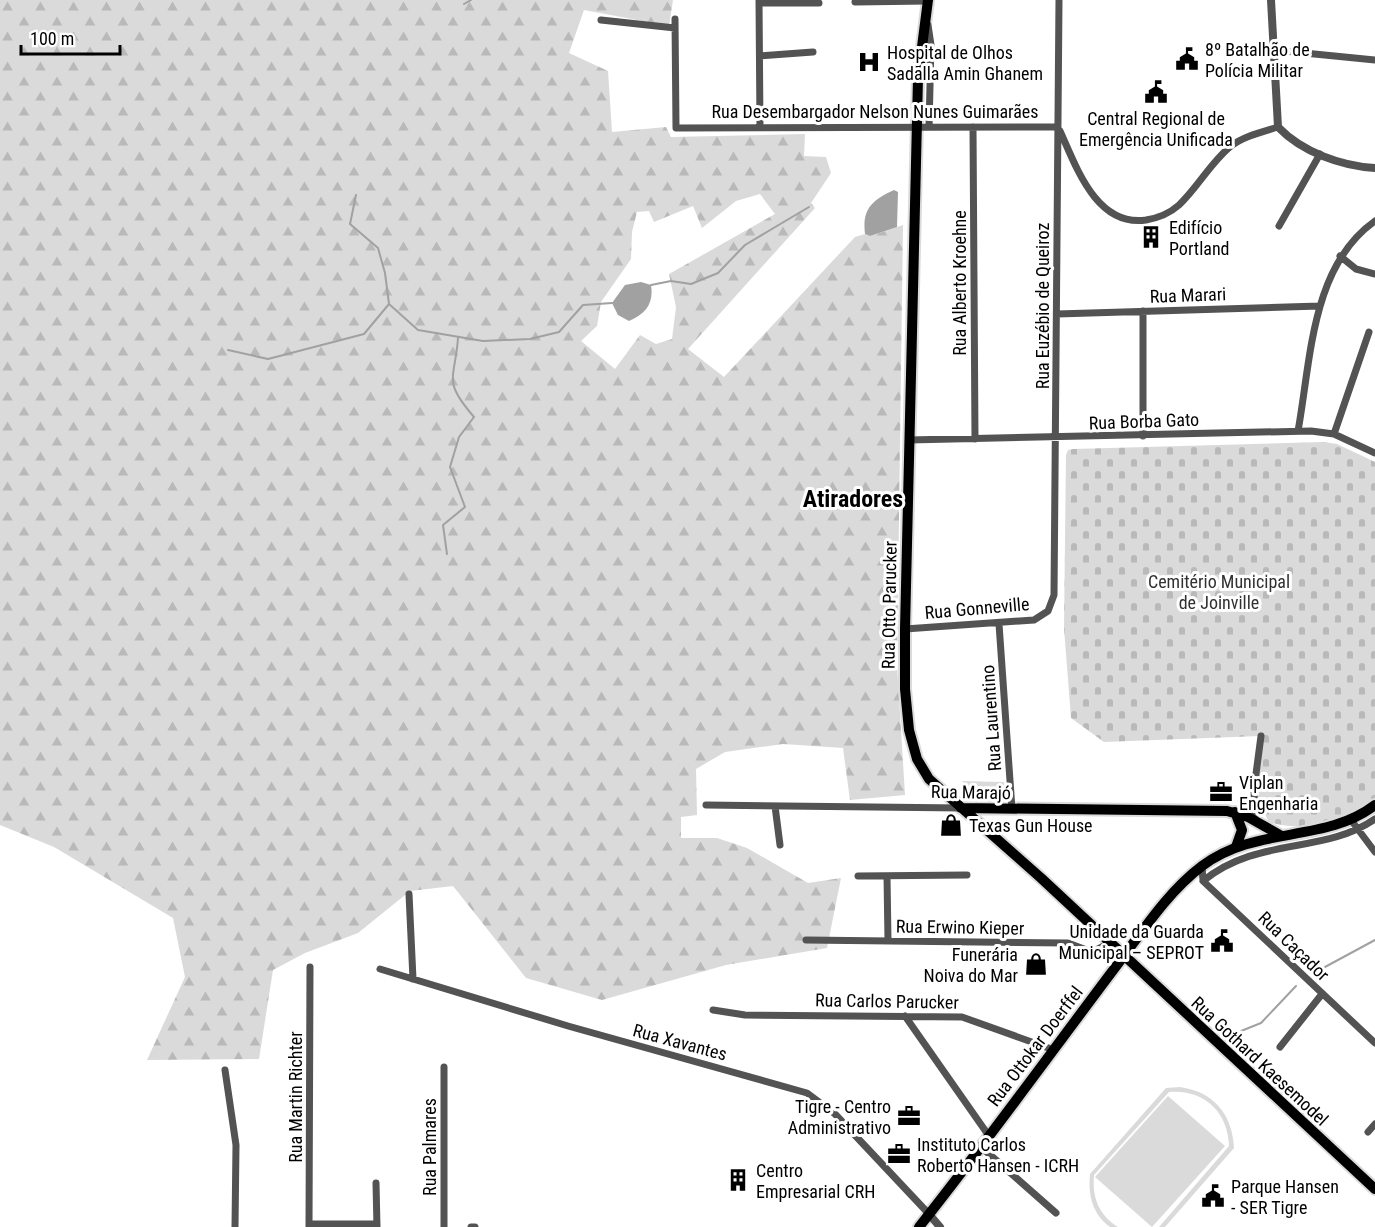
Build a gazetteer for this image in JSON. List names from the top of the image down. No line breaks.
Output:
{"streets":{"main road":["Rua Otto Parucker","Rua Marajó","Rua Ottokar Doerffel","Rua Gothard Kaesemodel"],"street":["Rua Desembargador Nelson Nunes Guimarães","Rua Alberto Kroehne","Rua Marari","Rua Euzébio de Queiroz","Rua Borba Gato","Rua Gonneville","Rua Laurentino","Rua Erwino Kieper","Rua Caçador","Rua Carlos Parucker","Rua Xavantes","Rua Martin Richter","Rua Palmares"]},"crossings":[["Rua Desembargador Nelson Nunes Guimarães","Rua Alberto Kroehne"],["Rua Desembargador Nelson Nunes Guimarães","Rua Euzébio de Queiroz"],["Rua Desembargador Nelson Nunes Guimarães","Rua Otto Parucker"],["Rua Alberto Kroehne","Rua Borba Gato"],["Rua Marari","Rua Euzébio de Queiroz"],["Rua Euzébio de Queiroz","Rua Borba Gato"],["Rua Euzébio de Queiroz","Rua Gonneville"],["Rua Borba Gato","Rua Otto Parucker"],["Rua Otto Parucker","Rua Gonneville"],["Rua Otto Parucker","Rua Marajó"],["Rua Otto Parucker","Rua Erwino Kieper"],["Rua Otto Parucker","Rua Ottokar Doerffel"],["Rua Otto Parucker","Rua Gothard Kaesemodel"],["Rua Gonneville","Rua Laurentino"],["Rua Laurentino","Rua Marajó"],["Rua Marajó","Rua Ottokar Doerffel"],["Rua Carlos Parucker","Rua Ottokar Doerffel"],["Rua Xavantes","Rua Ottokar Doerffel"],["Rua Ottokar Doerffel","Rua Gothard Kaesemodel"]],"districts":["Atiradores"],"parks":["Cemitério Municipal de Joinville"],"places":{"public building":["8º Batalhão de Polícia Militar","Central Regional de Emergência Unificada","Unidade da Guarda Municipal – SEPROT","Parque Hansen - SER Tigre"],"hospital":["Hospital de Olhos Sadalla Amin Ghanem"],"building":["Edifício Portland","Centro Empresarial CRH"],"office":["Viplan Engenharia","Tigre - Centro Administrativo","Instituto Carlos Roberto Hansen - ICRH"],"shop":["Texas Gun House","Funerária Noiva do Mar"]},"scale_bar":"100 m"}
